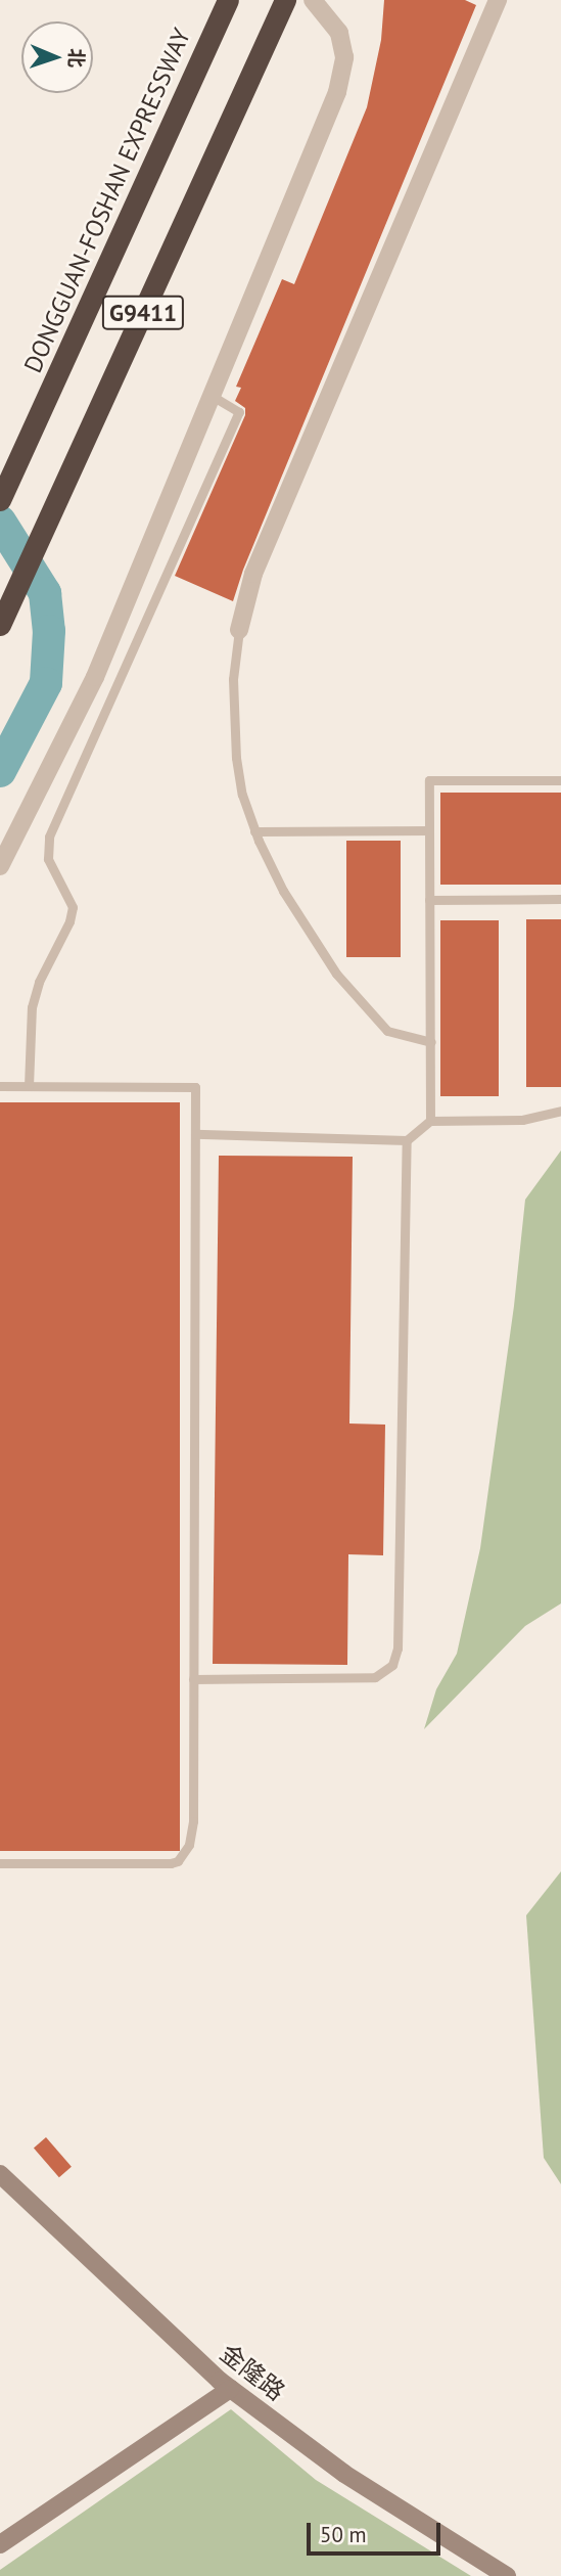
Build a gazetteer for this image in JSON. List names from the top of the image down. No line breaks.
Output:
{"streets":{"highway":["DONGGUAN-FOSHAN EXPRESSWAY","G9411"],"main road":["金隆路"]},"scale_bar":"50 m","north":"right"}
